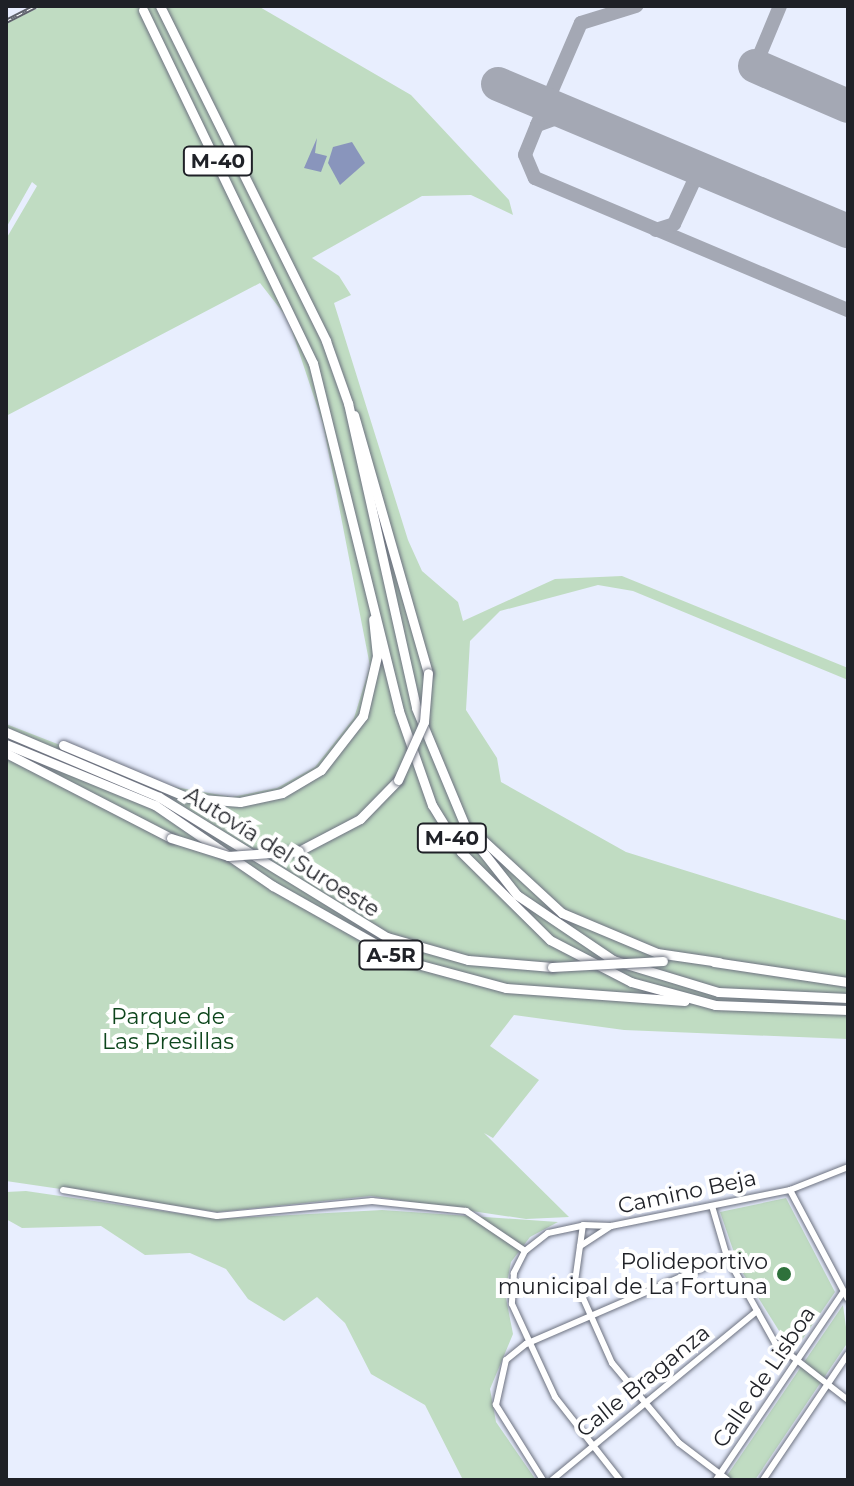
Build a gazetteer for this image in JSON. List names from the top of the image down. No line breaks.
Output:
{"streets":{"highway":["M-40","Autovía del Suroeste","A-5R"],"street":["Camino Beja","Calle de Lisboa","Calle Braganza"]},"crossings":[["M-40","Autovía del Suroeste"]],"parks":["Parque de Las Presillas"],"places":["Polideportivo municipal de La Fortuna"]}
